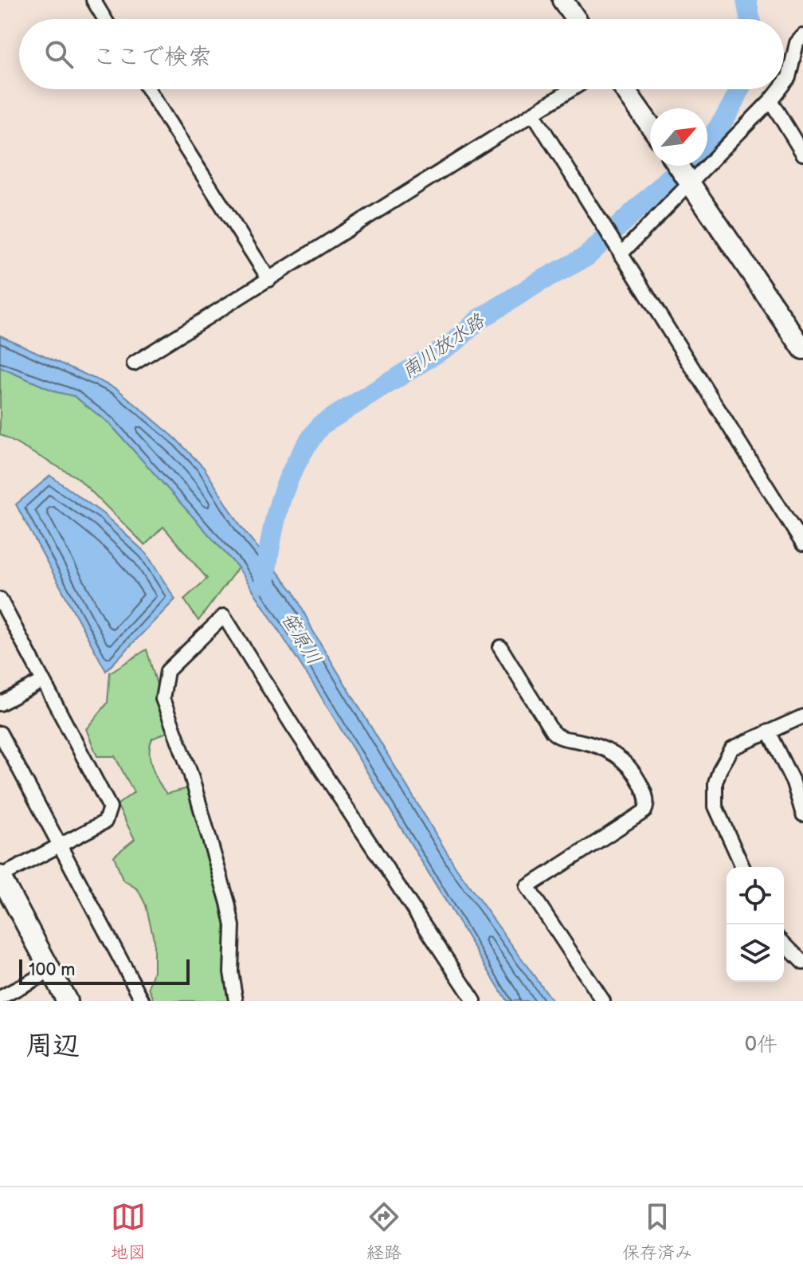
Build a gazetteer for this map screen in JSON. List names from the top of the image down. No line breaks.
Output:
{"water":["南川放水路","笹原川"],"scale_bar":"100 m","north":"top right","page":{"search":"ここで検索","scale":"100 m","heading":["周辺","0件"],"nav":["地図","経路","保存済み"]}}
